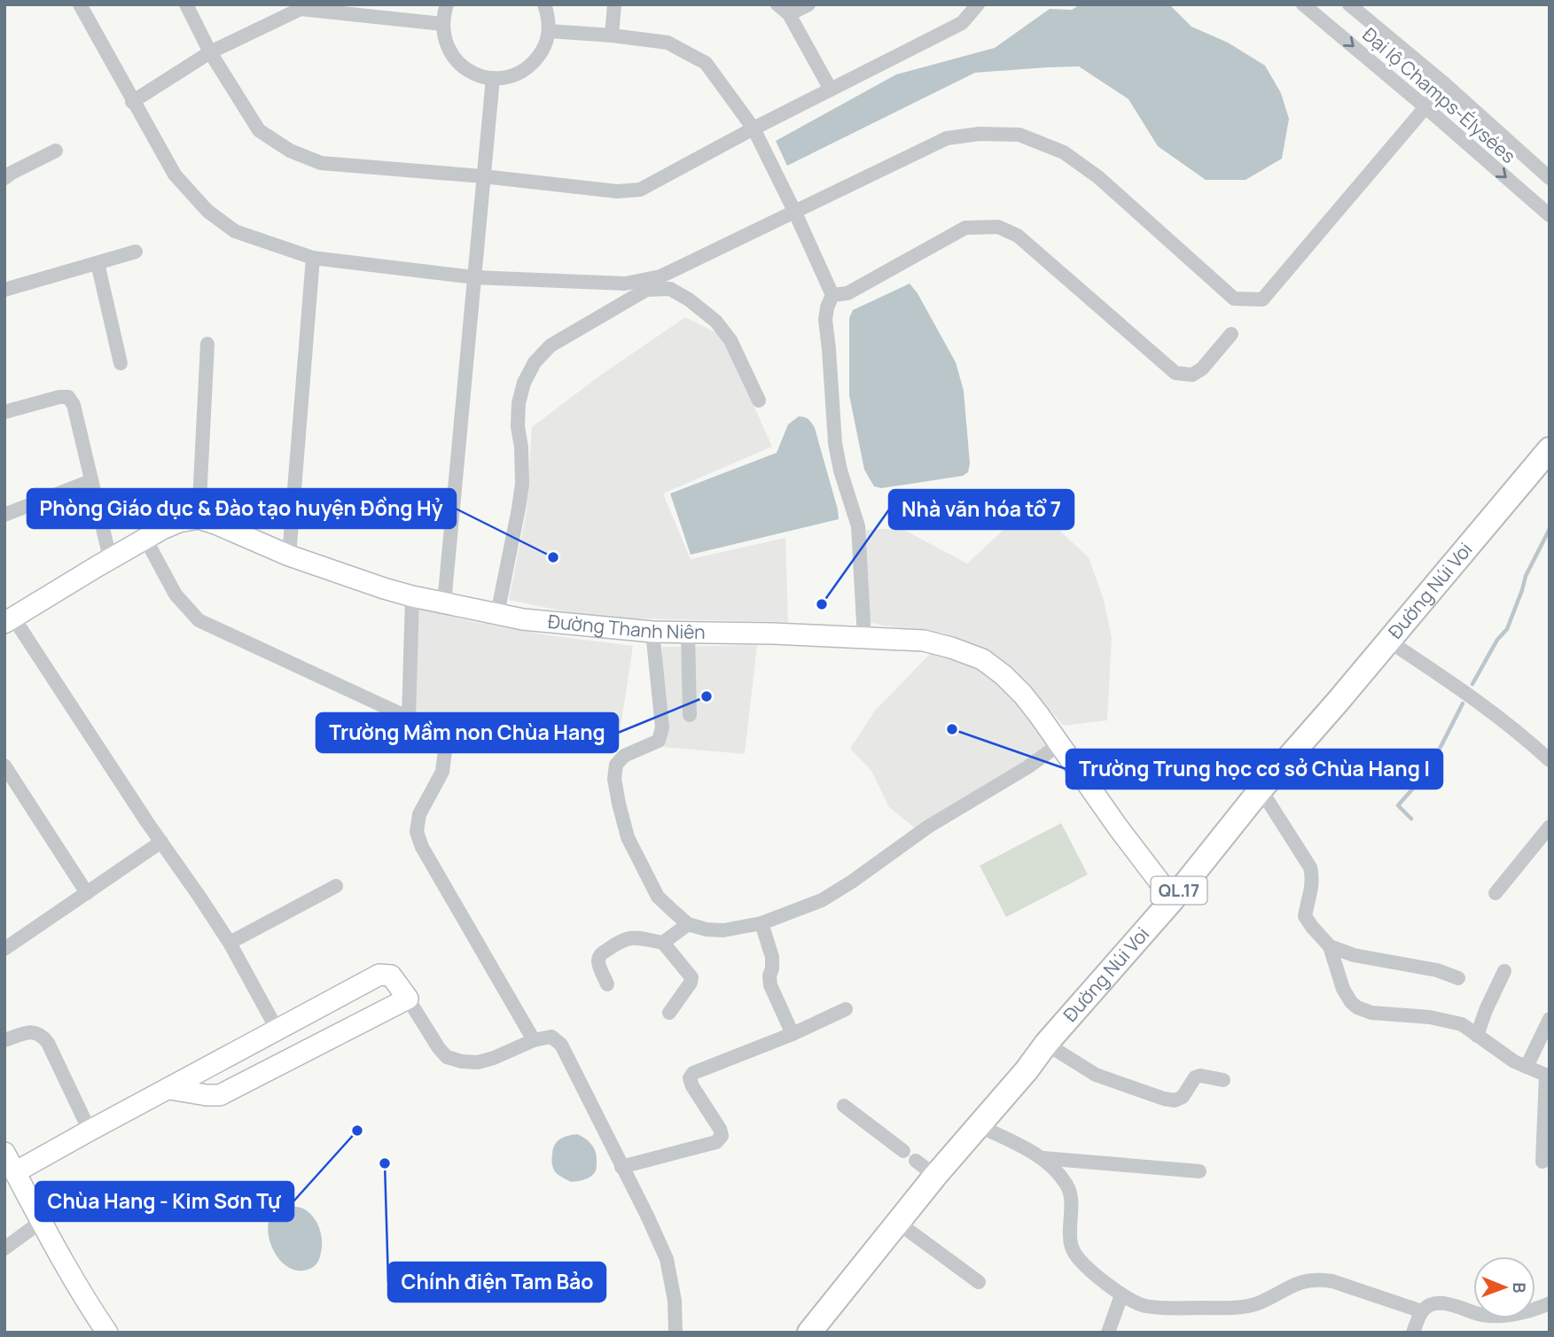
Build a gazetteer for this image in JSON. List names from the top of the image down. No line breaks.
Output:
{"streets":{"main road":["Đường Núi Voi","QL.17"],"street":["Đại lộ Champs-Élysées","Đường Thanh Niên"]},"crossings":[["Đường Núi Voi","Đường Thanh Niên"]],"places":["Phòng Giáo dục & Đào tạo huyện Đồng Hỷ","Nhà văn hóa tổ 7","Trường Mầm non Chùa Hang","Trường Trung học cơ sở Chùa Hang I","Chùa Hang - Kim Sơn Tự","Chính điện Tam Bảo"],"north":"right"}
